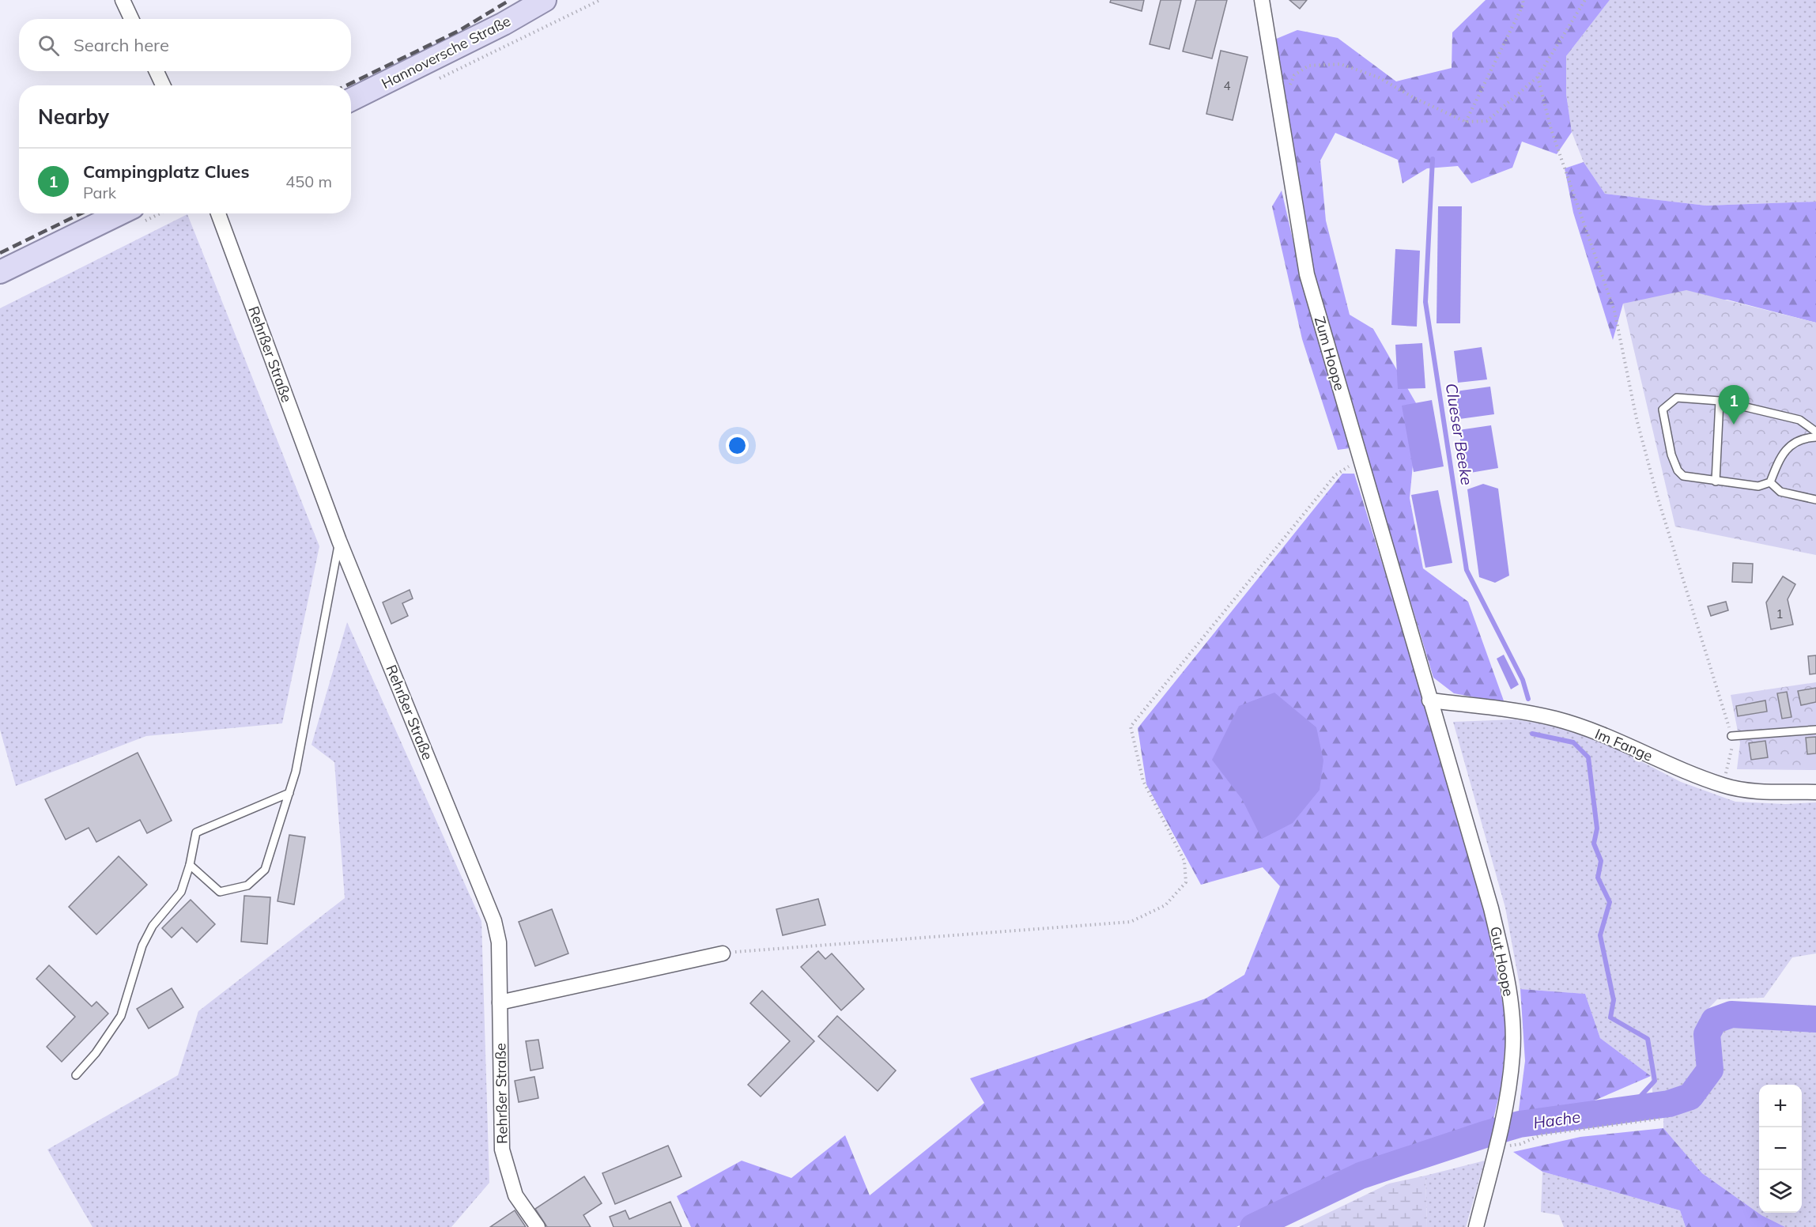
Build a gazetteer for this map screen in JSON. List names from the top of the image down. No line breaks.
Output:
{"streets":{"main road":["Hannoversche Straße"],"street":["Zum Hoope","Rehrßer Straße","Im Fange","Gut Hoope"]},"crossings":[["Zum Hoope","Im Fange"],["Zum Hoope","Gut Hoope"],["Im Fange","Gut Hoope"]],"water":["Clueser Beeke","Hache"],"house_numbers":["4","1"],"page":{"search":"Search here","heading":"Nearby","list":[{"mark":"1","name":"Campingplatz Clues","note":"Park","value":"450 m"}],"pins":"1","map_buttons":["+","−"]}}
